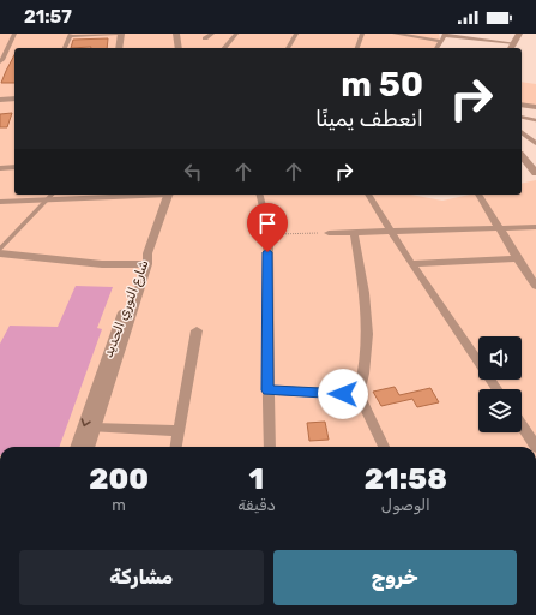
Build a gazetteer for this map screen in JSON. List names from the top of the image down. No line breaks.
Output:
{"streets":{"street":["شارع النوري الحديد"]},"page":{"status":"21:57","turn":["50 m","انعطف يمينًا"],"eta":["21:58","الوصول","1","دقيقة","200","m"],"buttons":["خروج","مشاركة"]}}
